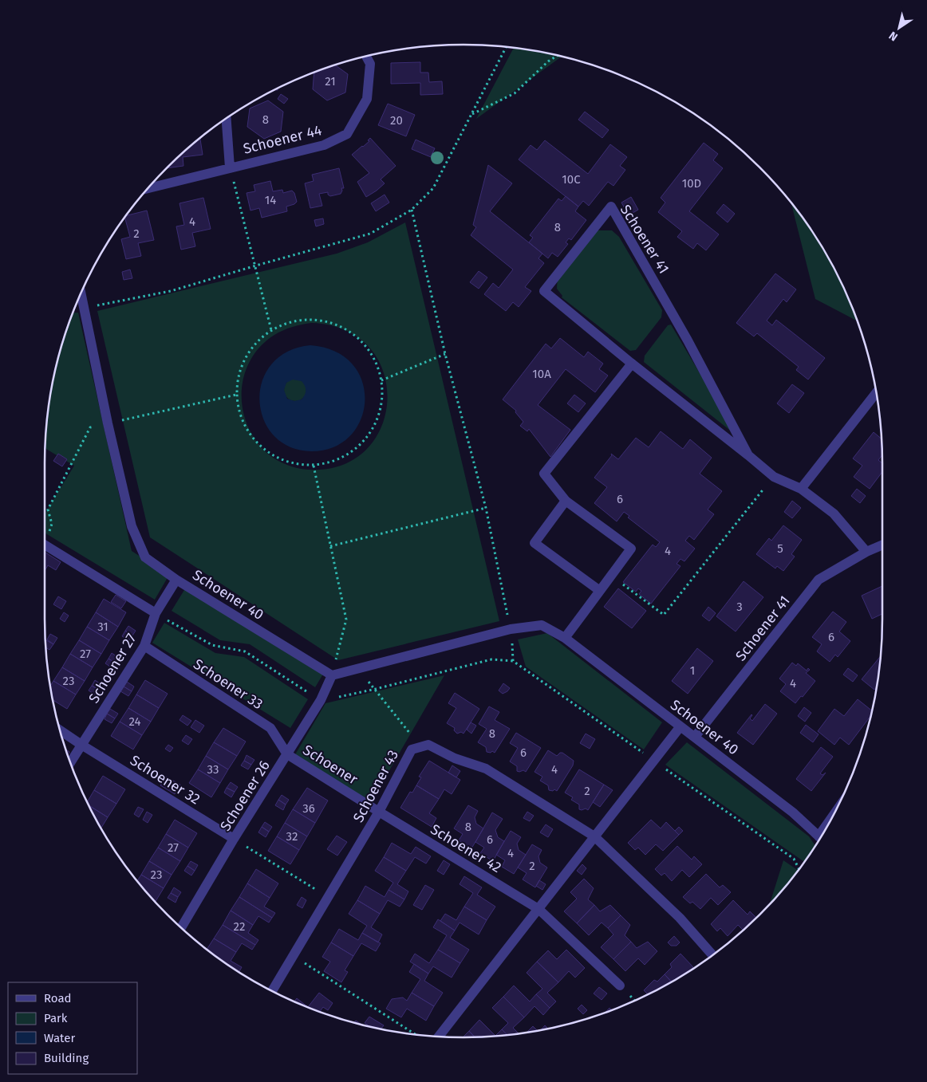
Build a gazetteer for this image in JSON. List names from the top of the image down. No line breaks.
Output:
{"streets":{"street":["Schoener 44","Schoener 41","Schoener 40","Schoener 27","Schoener 33","Schoener","Schoener 32","Schoener 43","Schoener 26","Schoener 42"]},"crossings":[["Schoener 41","Schoener 40"],["Schoener 40","Schoener 27"],["Schoener 40","Schoener 26"],["Schoener 27","Schoener 33"],["Schoener 27","Schoener 32"],["Schoener 33","Schoener"],["Schoener 33","Schoener 26"],["Schoener","Schoener 43"],["Schoener","Schoener 26"],["Schoener","Schoener 42"],["Schoener 32","Schoener 26"],["Schoener 43","Schoener 42"]],"house_numbers":["21","8","20","10C","10D","14","4","8","2","10A","6","5","4","3","31","6","27","1","23","4","24","8","6","33","4","2","36","8","32","6","27","4","2","23","22"],"legend":["Road","Park","Water","Building"],"north":"bottom left"}
